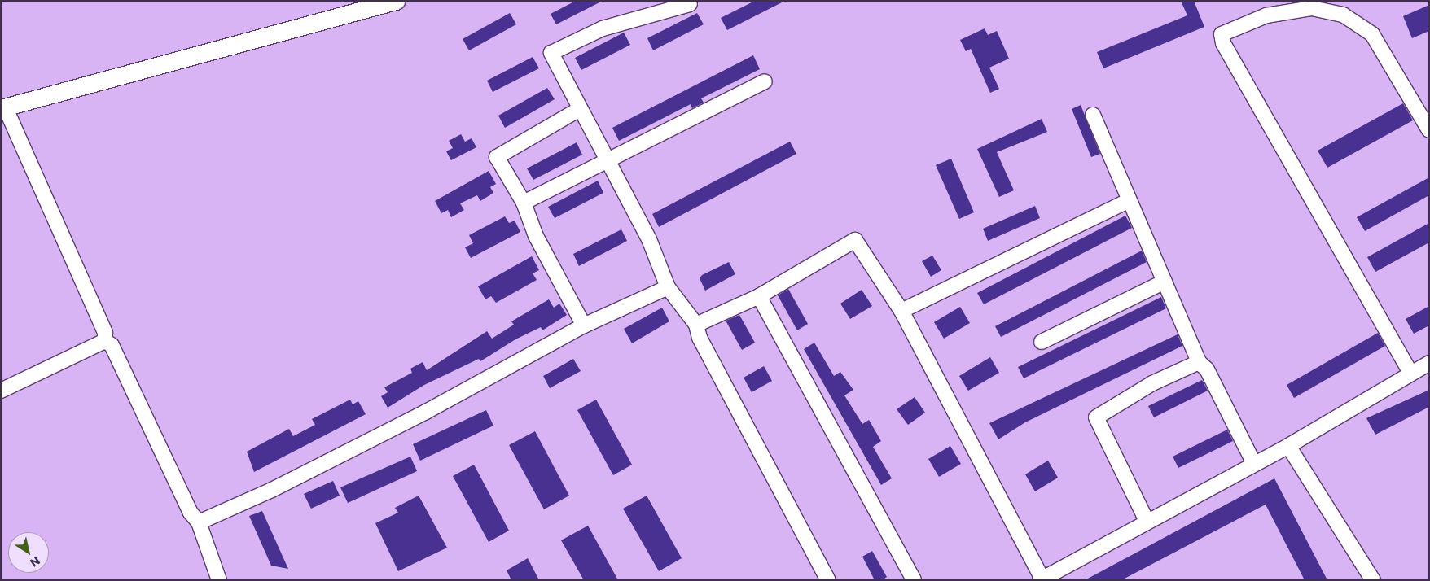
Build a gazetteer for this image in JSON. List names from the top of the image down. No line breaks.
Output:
{"north":"bottom right"}
